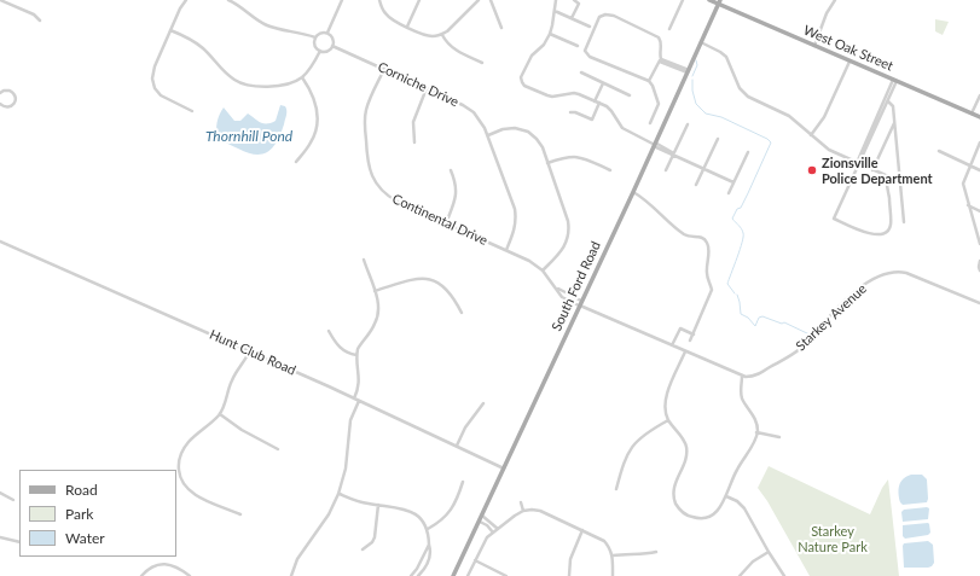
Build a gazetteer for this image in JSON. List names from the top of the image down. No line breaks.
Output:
{"streets":{"main road":["West Oak Street","South Ford Road"],"street":["Corniche Drive","Continental Drive","Starkey Avenue","Hunt Club Road"]},"crossings":[["West Oak Street","South Ford Road"],["Corniche Drive","Continental Drive"],["Continental Drive","South Ford Road"],["South Ford Road","Hunt Club Road"]],"water":["Thornhill Pond"],"parks":["Starkey Nature Park"],"places":["Zionsville Police Department"],"legend":["Road","Park","Water"]}
